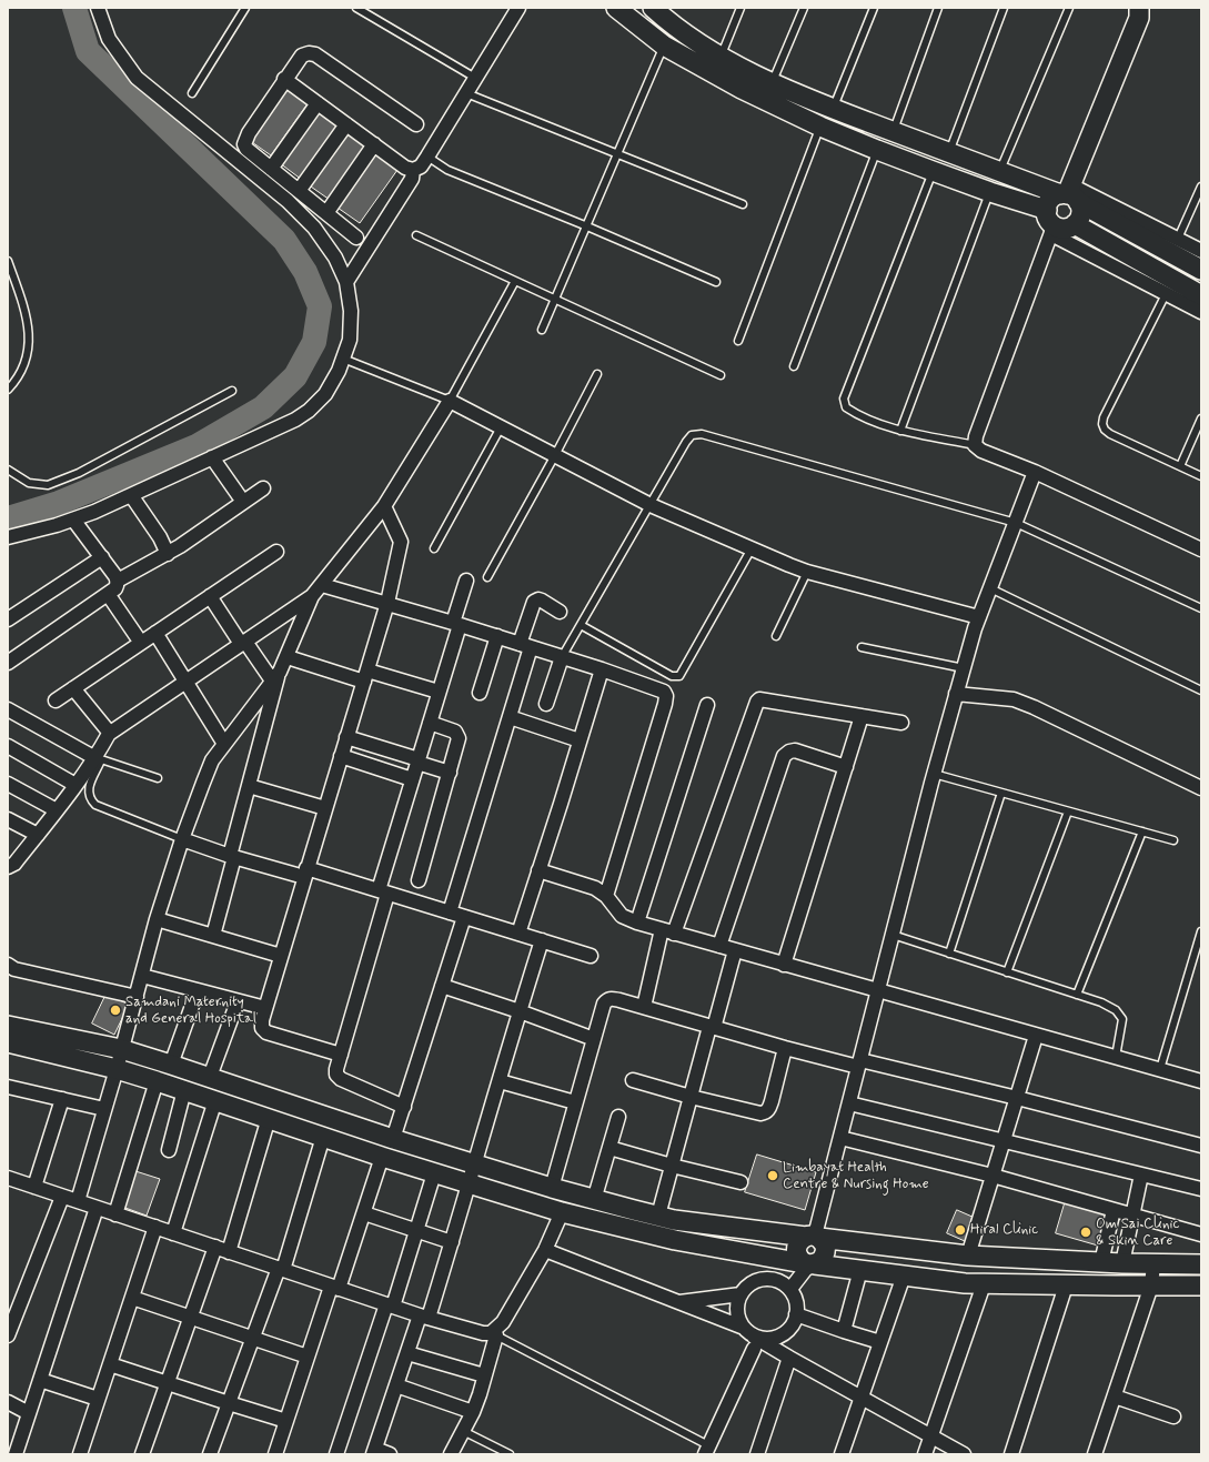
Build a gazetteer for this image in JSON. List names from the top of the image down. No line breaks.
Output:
{"places":["Samdani Maternity and General Hospital","Limbayat Health Centre & Nursing Home","Hiral Clinic","Om Sai Clinic & Skin Care"]}
